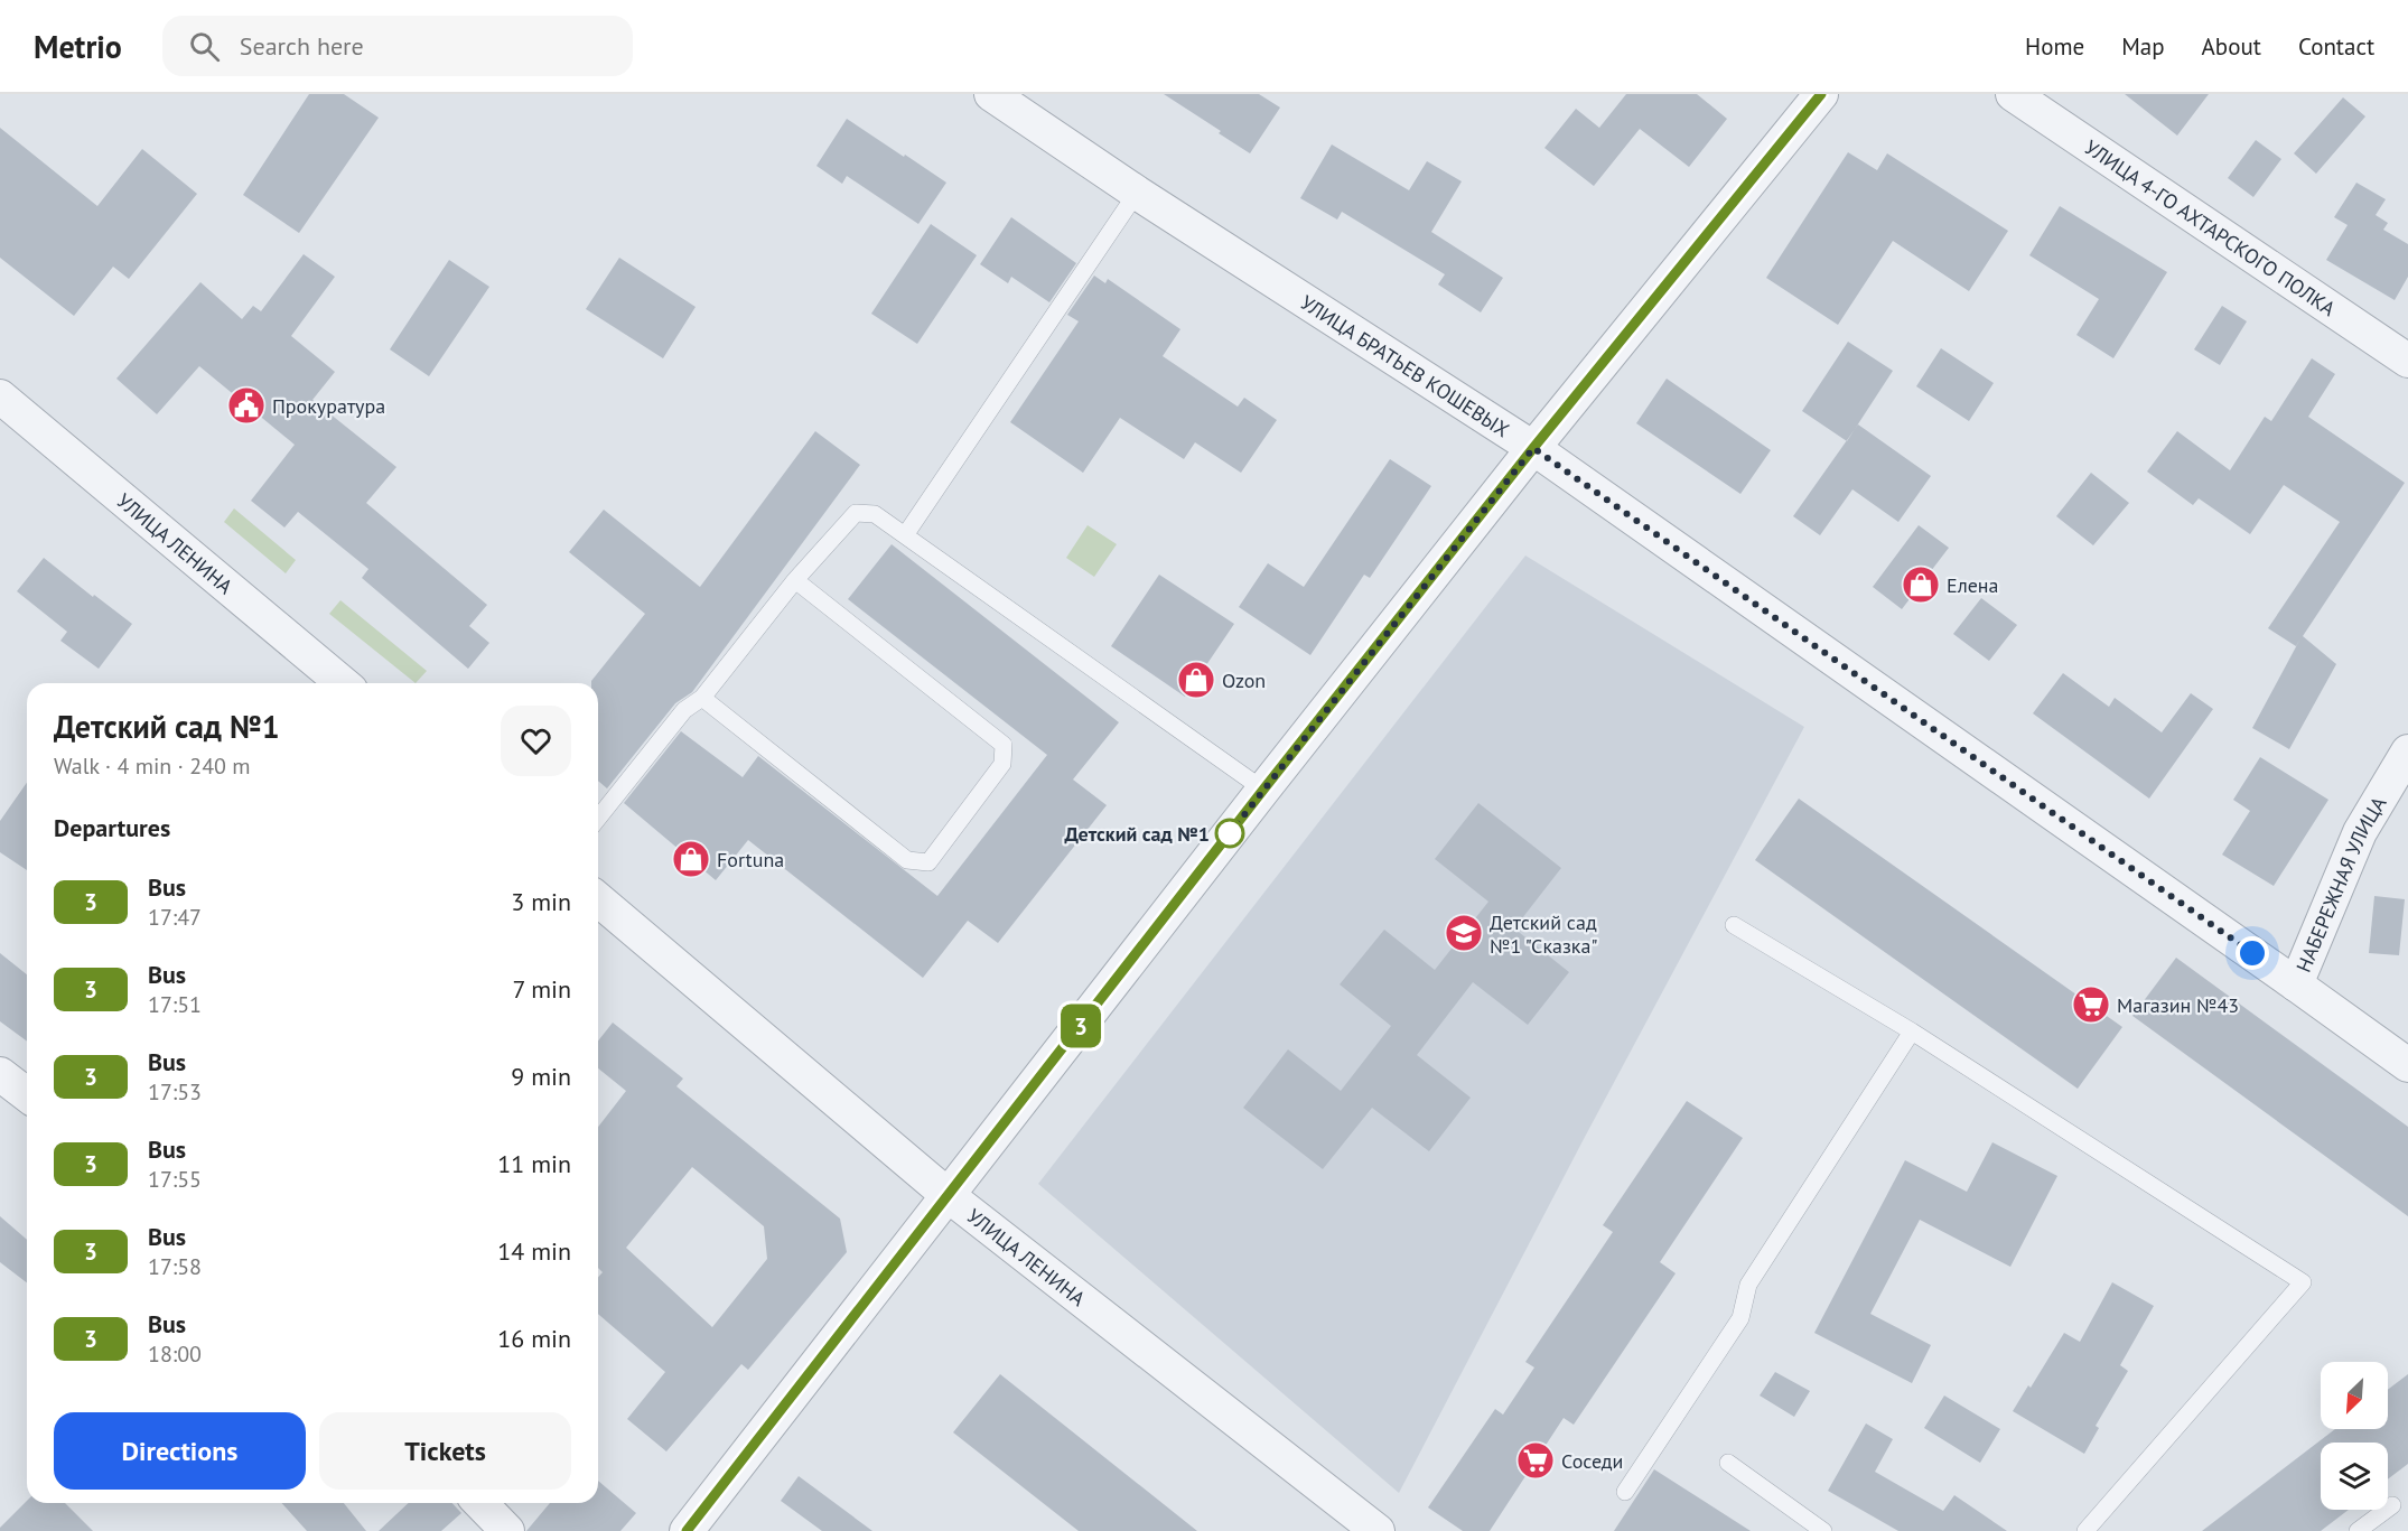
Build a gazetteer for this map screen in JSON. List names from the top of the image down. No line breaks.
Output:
{"streets":{"street":["УЛИЦА 4-ГО АХТАРСКОГО ПОЛКА","УЛИЦА БРАТЬЕВ КОШЕВЫХ","УЛИЦА ЛЕНИНА","НАБЕРЕЖНАЯ УЛИЦА"]},"crossings":[["УЛИЦА БРАТЬЕВ КОШЕВЫХ","НАБЕРЕЖНАЯ УЛИЦА"]],"places":{"public building":["Прокуратура"],"shop":["Елена","Ozon","Fortuna"],"other":["Детский сад №1"],"school or university":["Детский сад №1 \"Сказка\""],"supermarket":["Магазин №43","Соседи"]},"lines":["bus line 3"],"north":"bottom left","page":{"header":"Metrio","search":"Search here","nav":["Home","Map","About","Contact"],"on_map":"3","heading":[["Детский сад №1","Walk · 4 min · 240 m"],"Departures"],"list":[{"mark":"3","name":"Bus","note":"17:47","value":"3 min"},{"mark":"3","name":"Bus","note":"17:51","value":"7 min"},{"mark":"3","name":"Bus","note":"17:53","value":"9 min"},{"mark":"3","name":"Bus","note":"17:55","value":"11 min"},{"mark":"3","name":"Bus","note":"17:58","value":"14 min"},{"mark":"3","name":"Bus","note":"18:00","value":"16 min"}],"buttons":["Directions","Tickets"]}}
